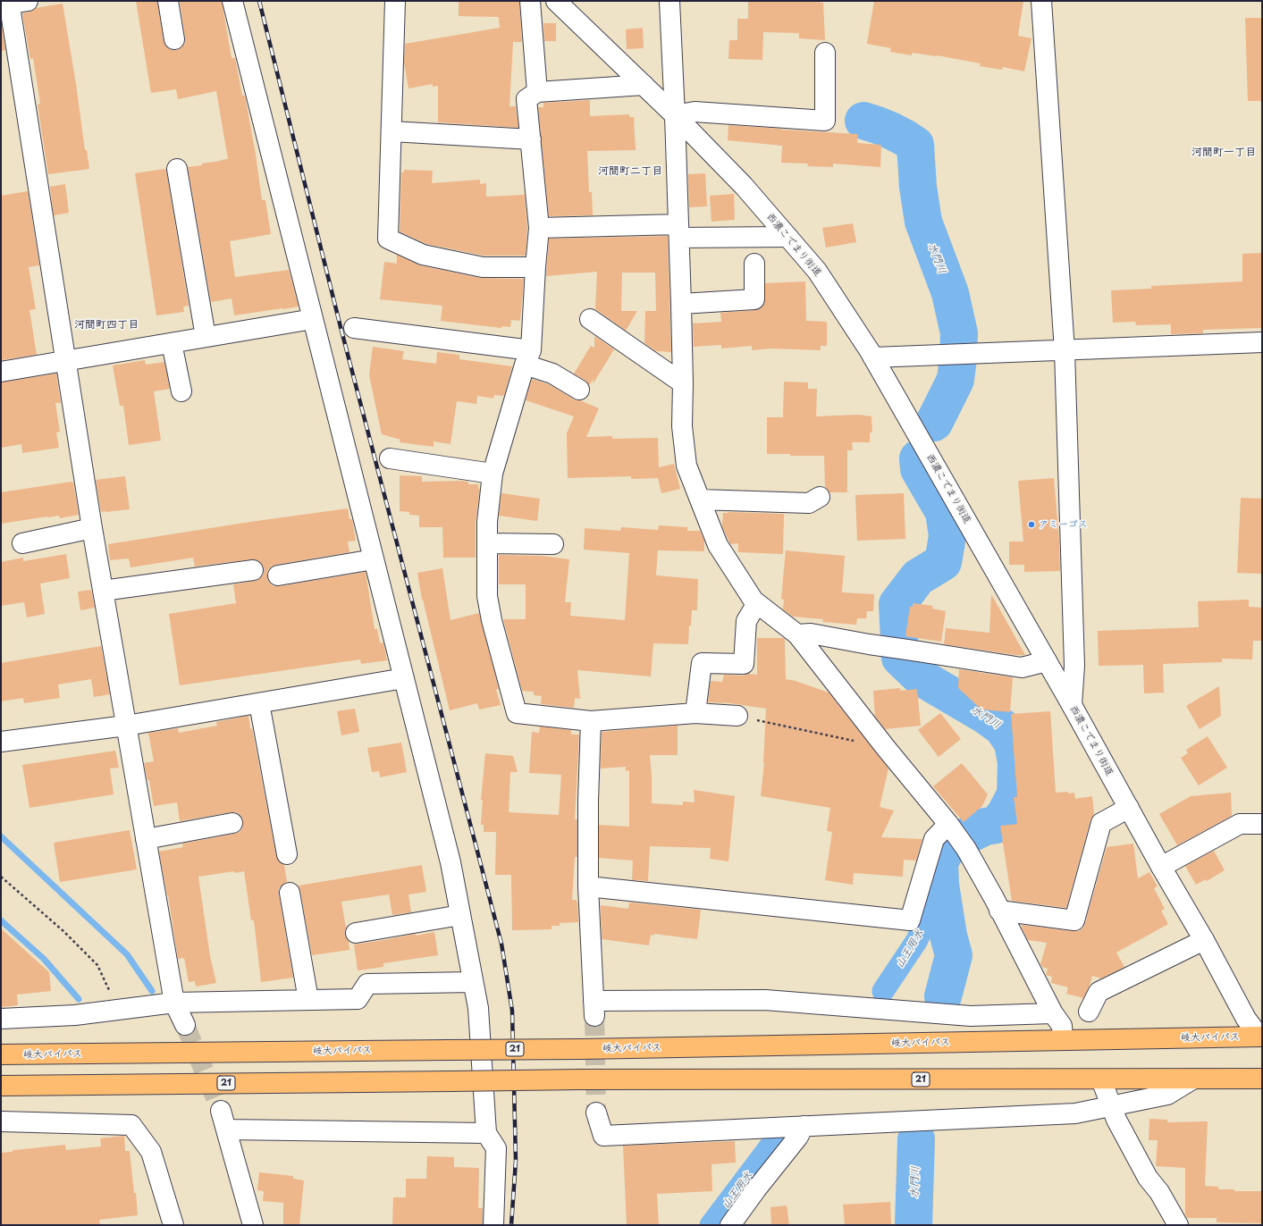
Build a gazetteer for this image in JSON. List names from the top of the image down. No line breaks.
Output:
{"streets":{"highway":["岐大バイパス","21"],"street":["西濃こでまり街道"]},"crossings":[["西濃こでまり街道","岐大バイパス"]],"districts":["河間町一丁目","河間町二丁目","河間町四丁目"],"water":["水門川","山王用水"],"places":["アミーゴス"]}
